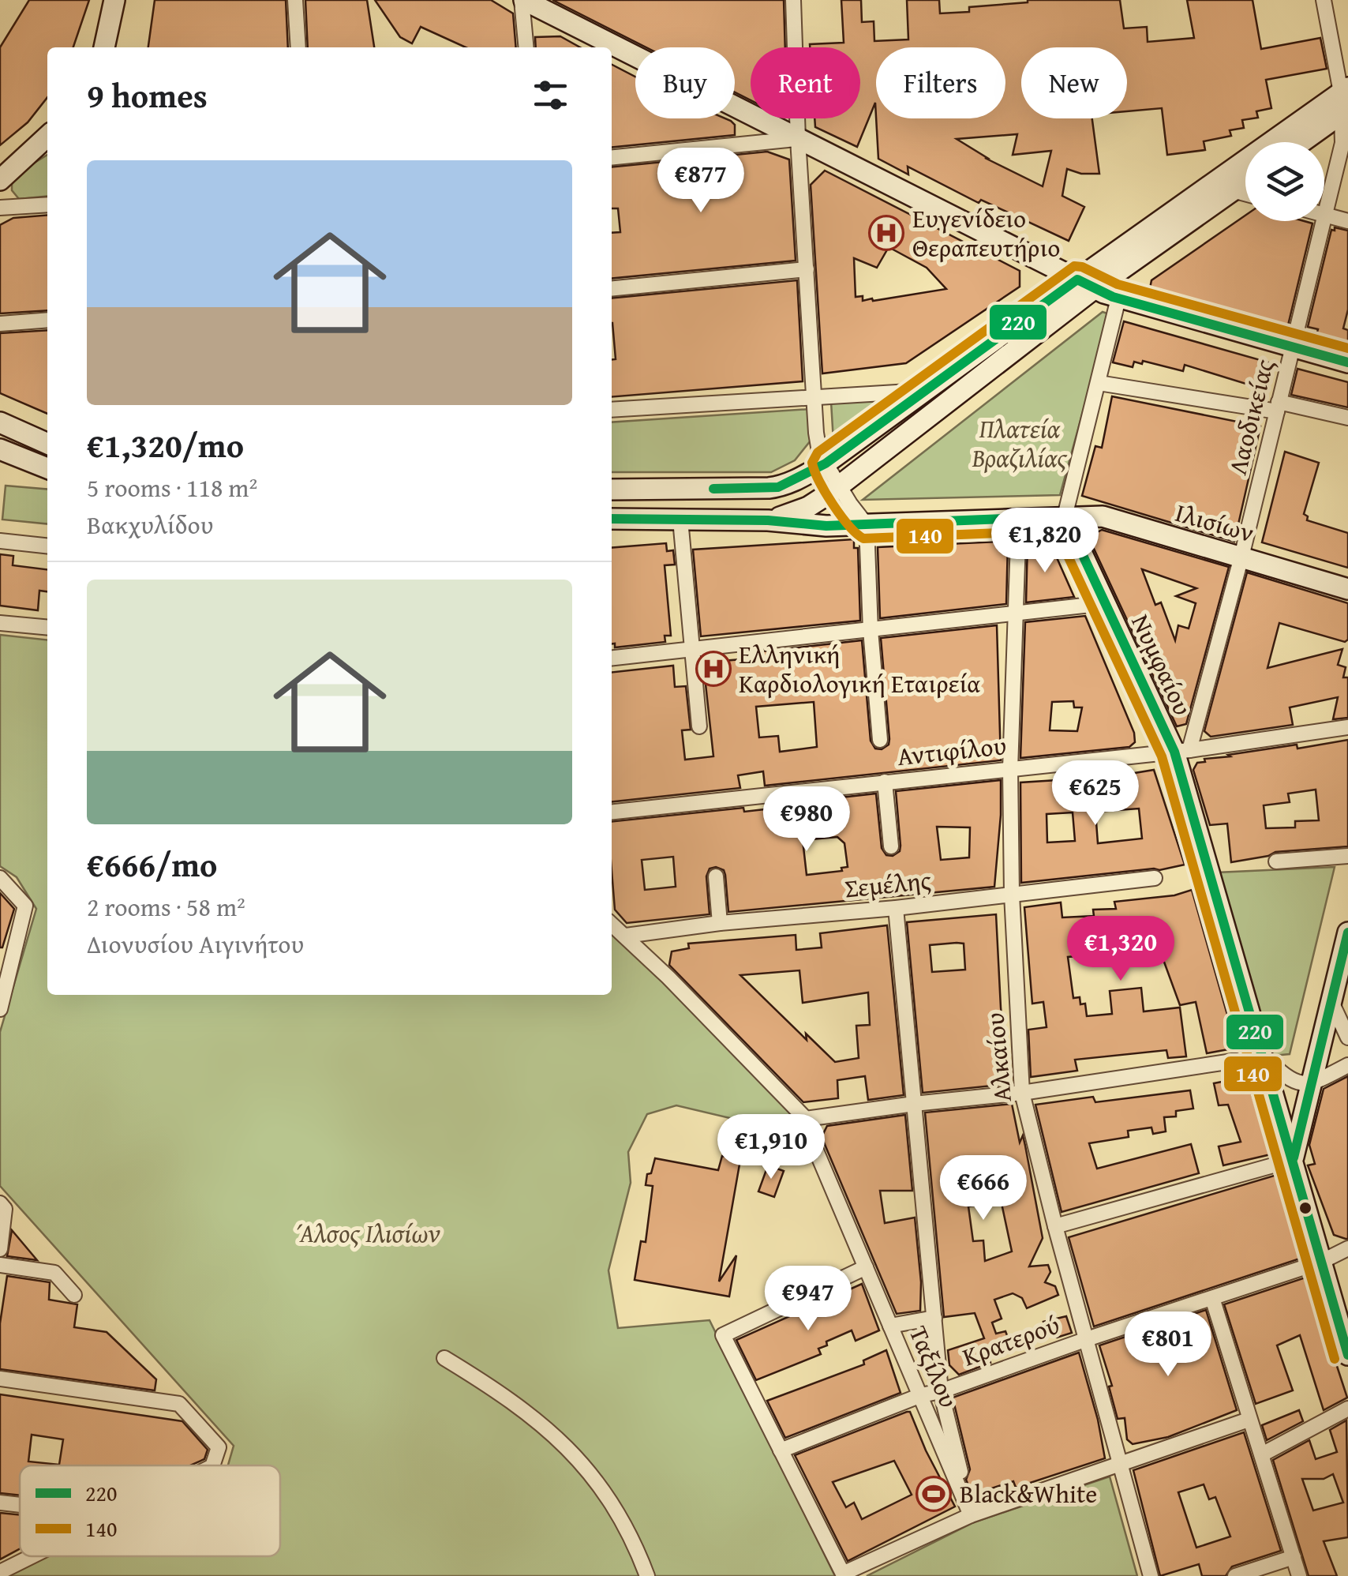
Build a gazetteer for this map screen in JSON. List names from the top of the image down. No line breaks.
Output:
{"streets":{"street":["Λαοδικείας","Ιλισίων","Νυμφαίου","Αντιφίλου","Σεμέλης","Αλκαίου","Κρατερού","Ταξίλου"]},"crossings":[["Λαοδικείας","Ιλισίων"],["Λαοδικείας","Νυμφαίου"],["Λαοδικείας","Αντιφίλου"],["Ιλισίων","Νυμφαίου"],["Ιλισίων","Αλκαίου"],["Νυμφαίου","Αντιφίλου"],["Νυμφαίου","Κρατερού"],["Αντιφίλου","Αλκαίου"],["Σεμέλης","Αλκαίου"],["Σεμέλης","Ταξίλου"],["Αλκαίου","Κρατερού"],["Κρατερού","Ταξίλου"]],"parks":["Πλατεία Βραζιλίας","Άλσος Ιλισίων"],"places":{"hospital":["Ευγενίδειο Θεραπευτήριο","Ελληνική Καρδιολογική Εταιρεία"],"sports":["Black&White"]},"lines":["transit line 140","transit line 220"],"legend":["220","140"],"page":{"chip":["Buy","Rent","Filters","New"],"heading":"9 homes","list":[{"name":"€1,320/mo","note":"5 rooms · 118 m² · Βακχυλίδου"},{"name":"€666/mo","note":"2 rooms · 58 m² · Διονυσίου Αιγινήτου"}],"price":["€877","€1,820","€625","€980","€1,320","€1,910","€666","€947","€801"]}}
